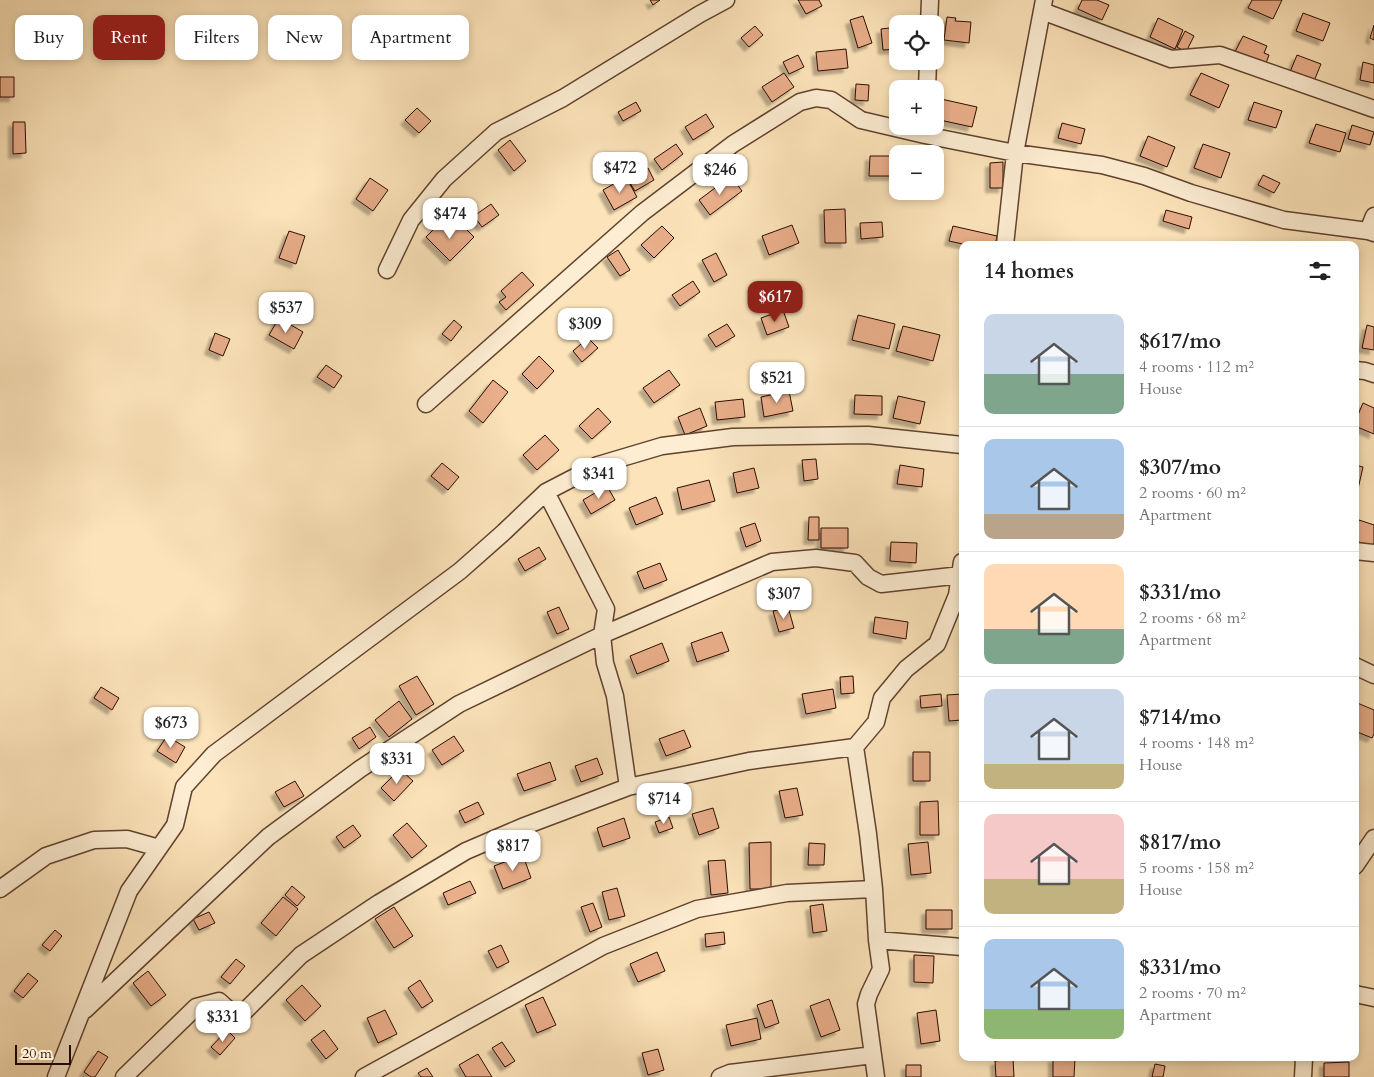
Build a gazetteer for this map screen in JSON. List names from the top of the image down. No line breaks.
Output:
{"scale_bar":"20 m","page":{"map_buttons":["+","−"],"chip":["Buy","Rent","Filters","New","Apartment"],"price":["$472","$246","$474","$617","$537","$309","$521","$341","$307","$673","$331","$714","$817","$331"],"heading":"14 homes","list":[{"name":"$617/mo","note":"4 rooms · 112 m² · House"},{"name":"$307/mo","note":"2 rooms · 60 m² · Apartment"},{"name":"$331/mo","note":"2 rooms · 68 m² · Apartment"},{"name":"$714/mo","note":"4 rooms · 148 m² · House"},{"name":"$817/mo","note":"5 rooms · 158 m² · House"},{"name":"$331/mo","note":"2 rooms · 70 m² · Apartment"}],"scale":"20 m"}}
